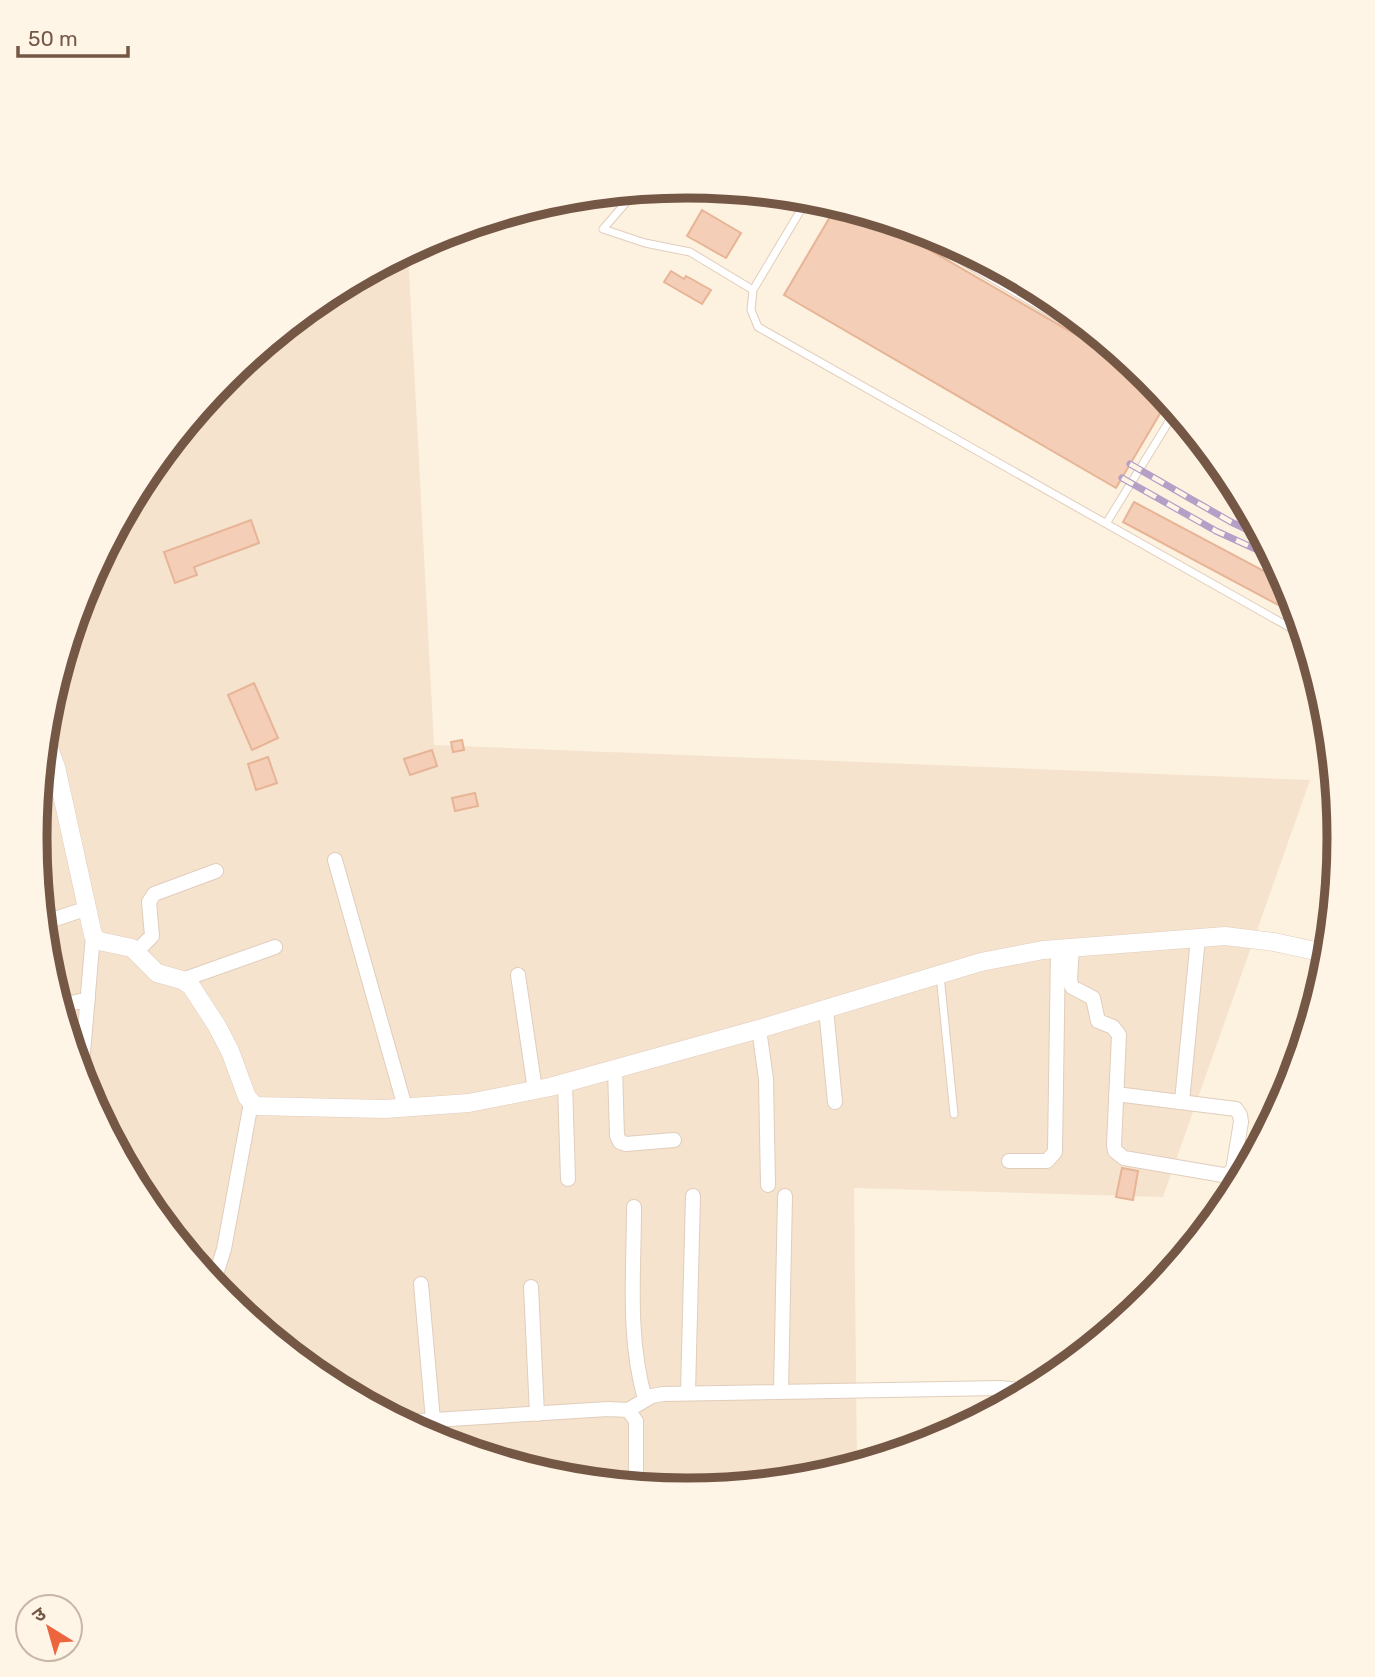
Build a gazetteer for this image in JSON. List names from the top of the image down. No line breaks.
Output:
{"scale_bar":"50 m","north":"top left"}
